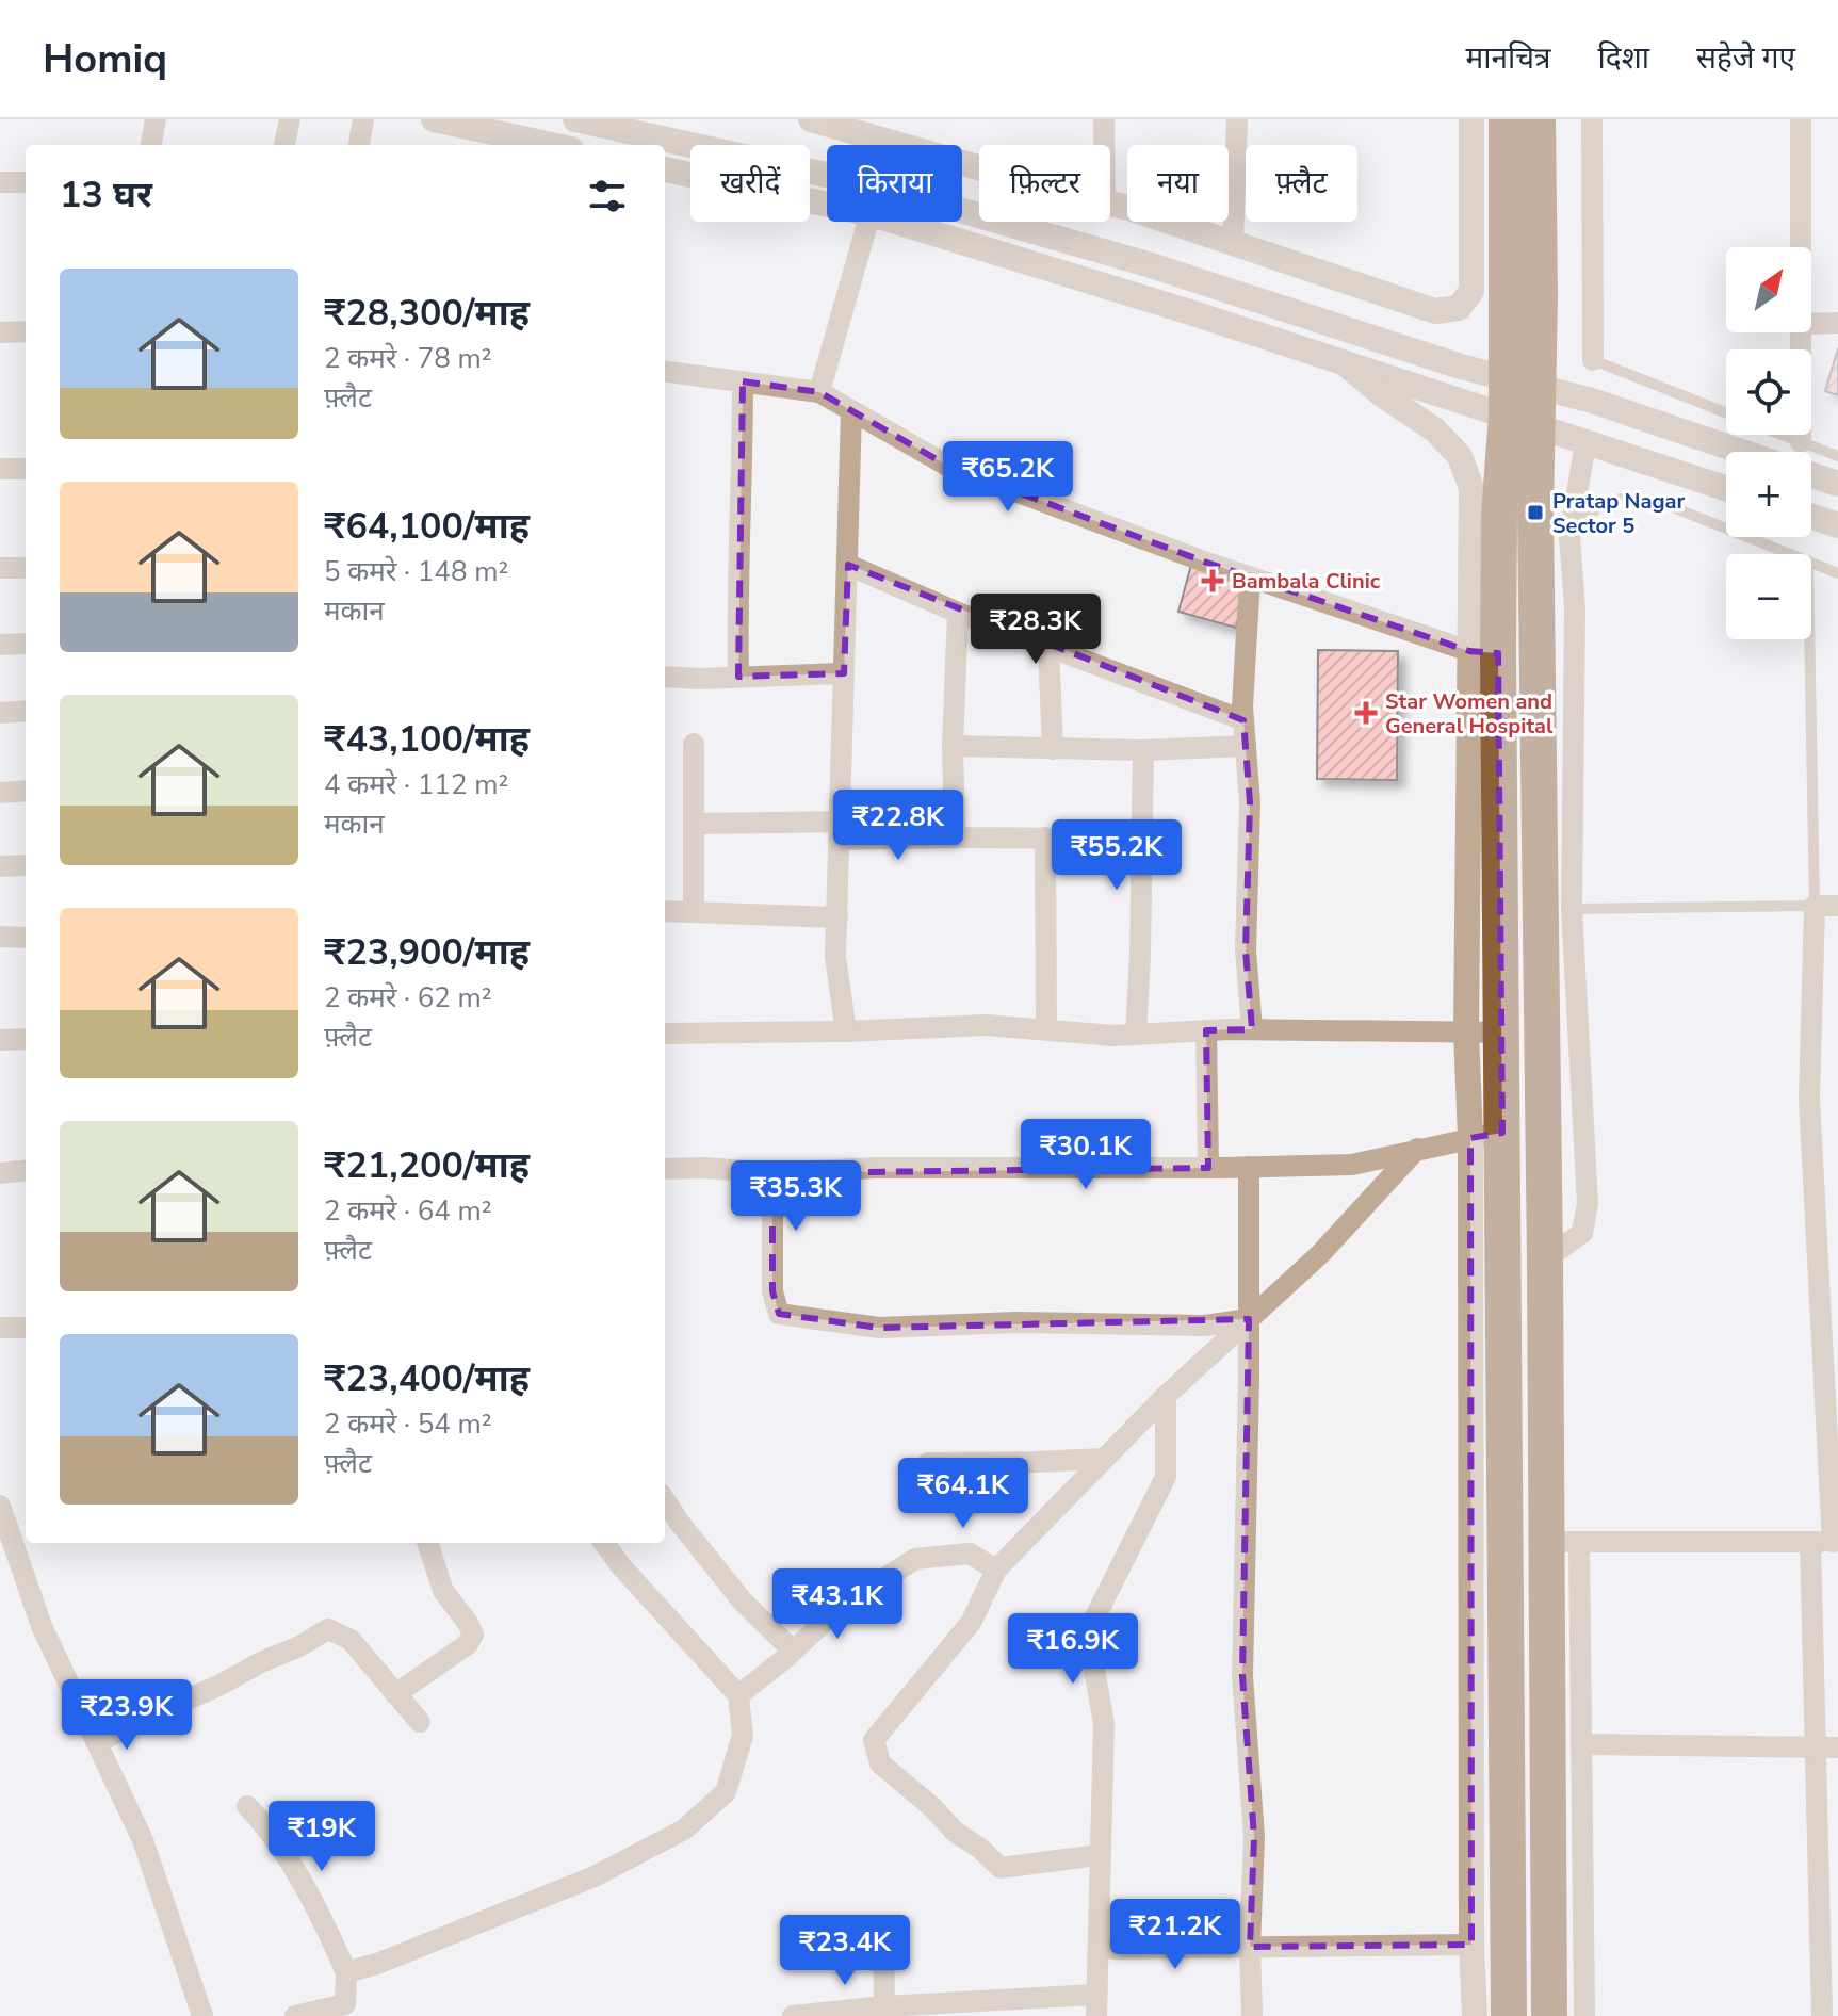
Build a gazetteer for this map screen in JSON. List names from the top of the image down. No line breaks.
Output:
{"places":{"transit":["Pratap Nagar Sector 5"],"health":["Bambala Clinic","Star Women and General Hospital"]},"north":"top right","page":{"header":"Homiq","nav":["मानचित्र","दिशा","सहेजे गए"],"chip":["खरीदें","किराया","फ़िल्टर","नया","फ़्लैट"],"heading":"13 घर","map_buttons":["+","−"],"list":[{"name":"₹28,300/माह","note":"2 कमरे · 78 m² · फ़्लैट"},{"name":"₹64,100/माह","note":"5 कमरे · 148 m² · मकान"},{"name":"₹43,100/माह","note":"4 कमरे · 112 m² · मकान"},{"name":"₹23,900/माह","note":"2 कमरे · 62 m² · फ़्लैट"},{"name":"₹21,200/माह","note":"2 कमरे · 64 m² · फ़्लैट"},{"name":"₹23,400/माह","note":"2 कमरे · 54 m² · फ़्लैट"}],"price":["₹65.2K","₹28.3K","₹22.8K","₹55.2K","₹30.1K","₹35.3K","₹64.1K","₹43.1K","₹16.9K","₹23.9K","₹19K","₹21.2K","₹23.4K"]}}
